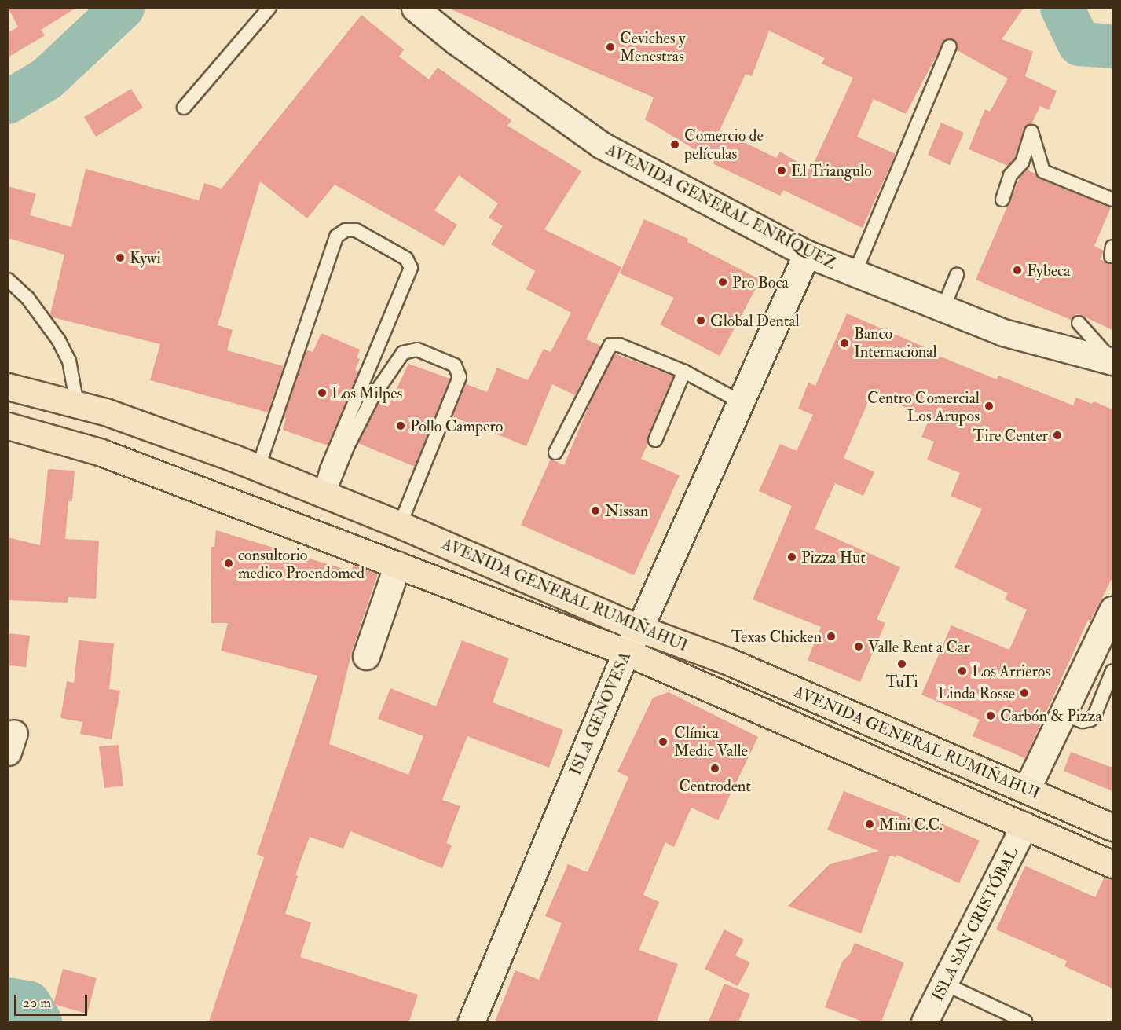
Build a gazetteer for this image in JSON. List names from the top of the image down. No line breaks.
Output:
{"streets":{"highway":["AVENIDA GENERAL RUMIÑAHUI"],"street":["AVENIDA GENERAL ENRÍQUEZ","ISLA GENOVESA","ISLA SAN CRISTÓBAL"]},"crossings":[["AVENIDA GENERAL ENRÍQUEZ","ISLA GENOVESA"],["AVENIDA GENERAL RUMIÑAHUI","ISLA GENOVESA"],["AVENIDA GENERAL RUMIÑAHUI","ISLA SAN CRISTÓBAL"]],"places":["Ceviches y Menestras","Comercio de películas","El Triangulo","Kywi","Fybeca","Pro Boca","Global Dental","Banco Internacional","Los Milpes","Centro Comercial Los Arupos","Pollo Campero","Tire Center","Nissan","Pizza Hut","consultorio medico Proendomed","Texas Chicken","Valle Rent a Car","TuTi","Los Arrieros","Linda Rosse","Carbón & Pizza","Clínica Medic Valle","Centrodent","Mini C.C."],"scale_bar":"20 m"}
